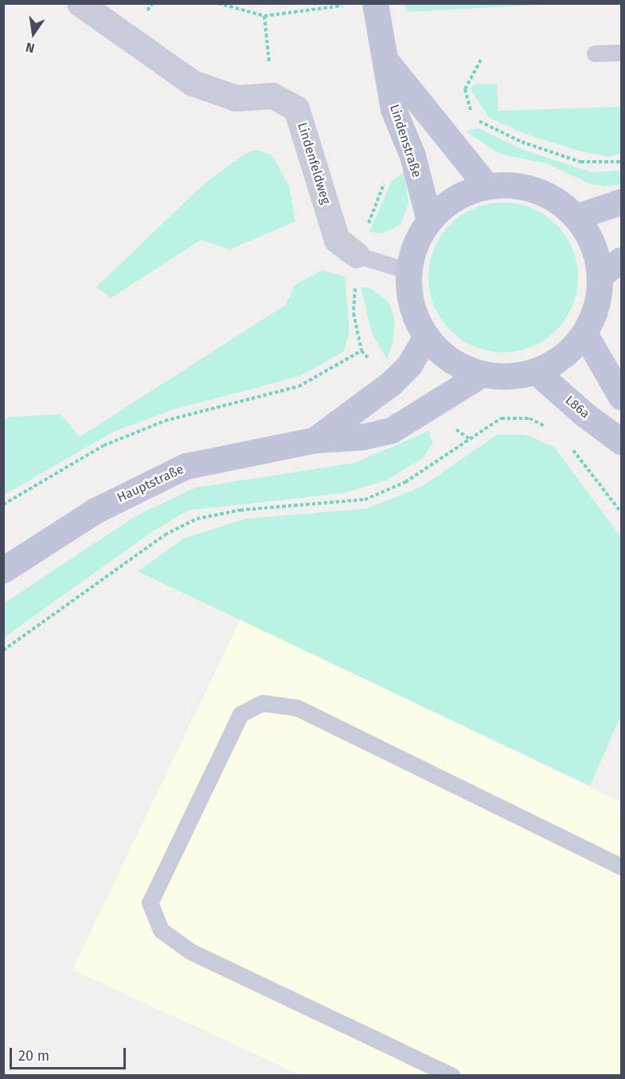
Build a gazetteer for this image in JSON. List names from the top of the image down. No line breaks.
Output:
{"streets":{"main road":["Lindenstraße","L86a","Hauptstraße"],"street":["Lindenfeldweg"]},"scale_bar":"20 m","north":"bottom"}
